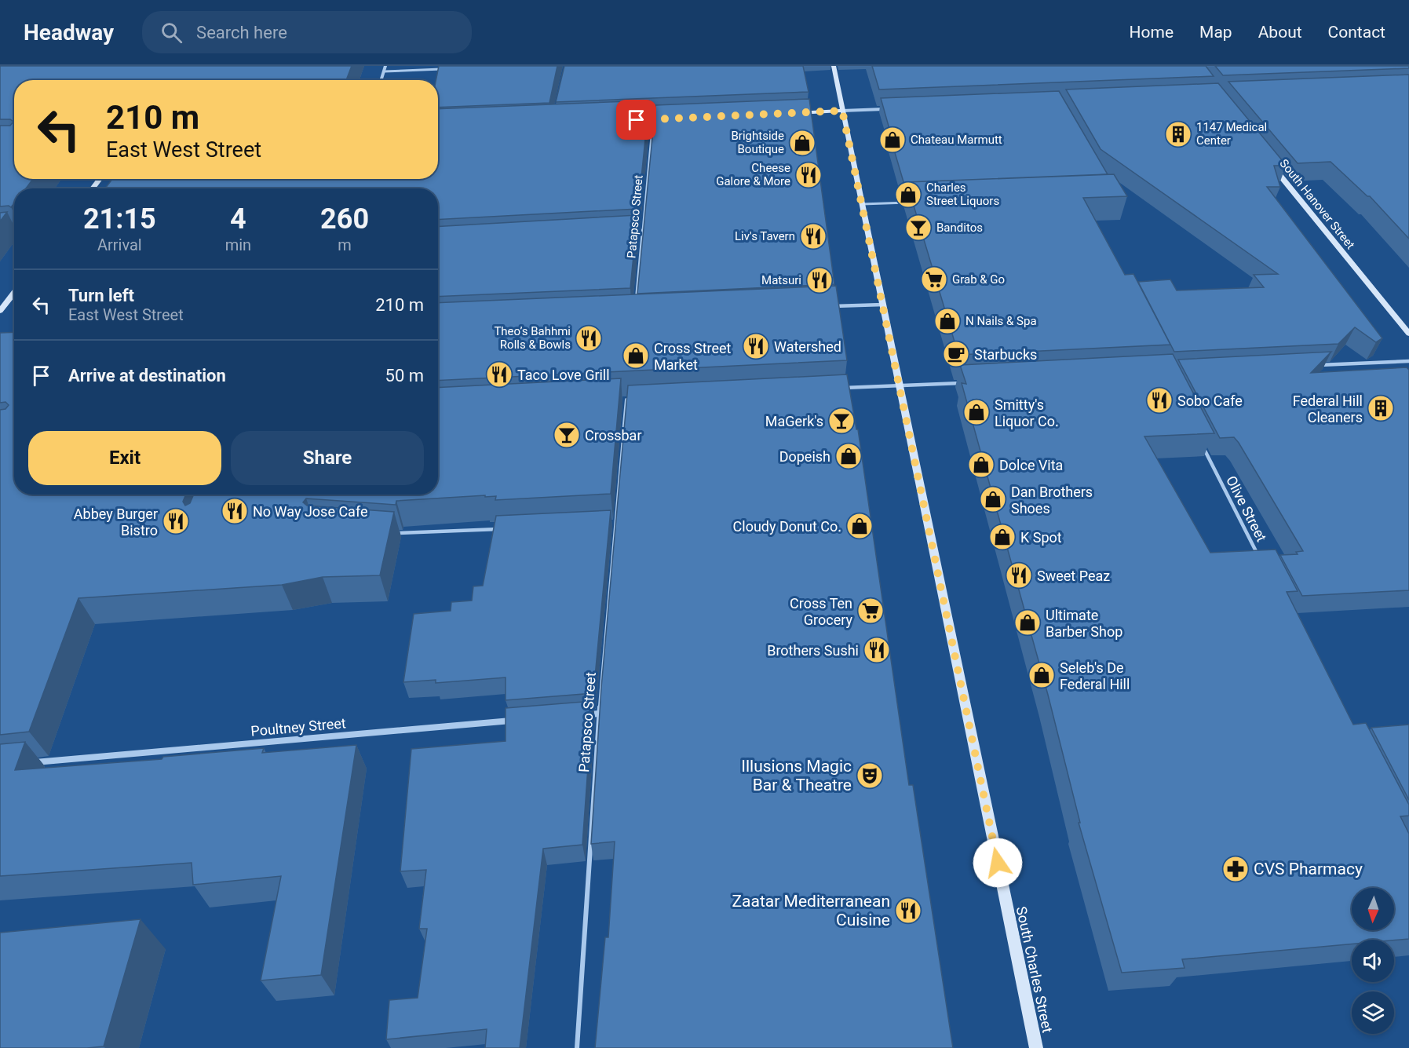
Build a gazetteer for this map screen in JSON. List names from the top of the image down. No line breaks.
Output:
{"streets":{"street":["South Hanover Street","Poultney Street","South Charles Street"],"lane":["Patapsco Street","Olive Street"]},"places":{"building":["1147 Medical Center","Federal Hill Cleaners"],"shop":["Chateau Marmutt","Brightside Boutique","Charles Street Liquors","N Nails & Spa","Cross Street Market","Smitty's Liquor Co.","Dopeish","Dolce Vita","Dan Brothers Shoes","Cloudy Donut Co.","K Spot","Ultimate Barber Shop","Seleb's De Federal Hill"],"restaurant":["Cheese Galore & More","Liv's Tavern","Matsuri","Theo’s Bahhmi Rolls & Bowls","Watershed","Taco Love Grill","Sobo Cafe","No Way Jose Cafe","Abbey Burger Bistro","Sweet Peaz","Brothers Sushi","Zaatar Mediterranean Cuisine"],"bar":["Banditos","MaGerk's","Crossbar"],"supermarket":["Grab & Go","Cross Ten Grocery"],"cafe":["Starbucks"],"theatre":["Illusions Magic Bar & Theatre"],"pharmacy":["CVS Pharmacy"]},"north":"bottom","page":{"header":"Headway","search":"Search here","nav":["Home","Map","About","Contact"],"turn":["210 m","East West Street"],"eta":["21:15","Arrival","4","min","260","m"],"list":[{"name":"Turn left","note":"East West Street","value":"210 m"},{"name":"Arrive at destination","value":"50 m"}],"buttons":["Exit","Share"]}}
